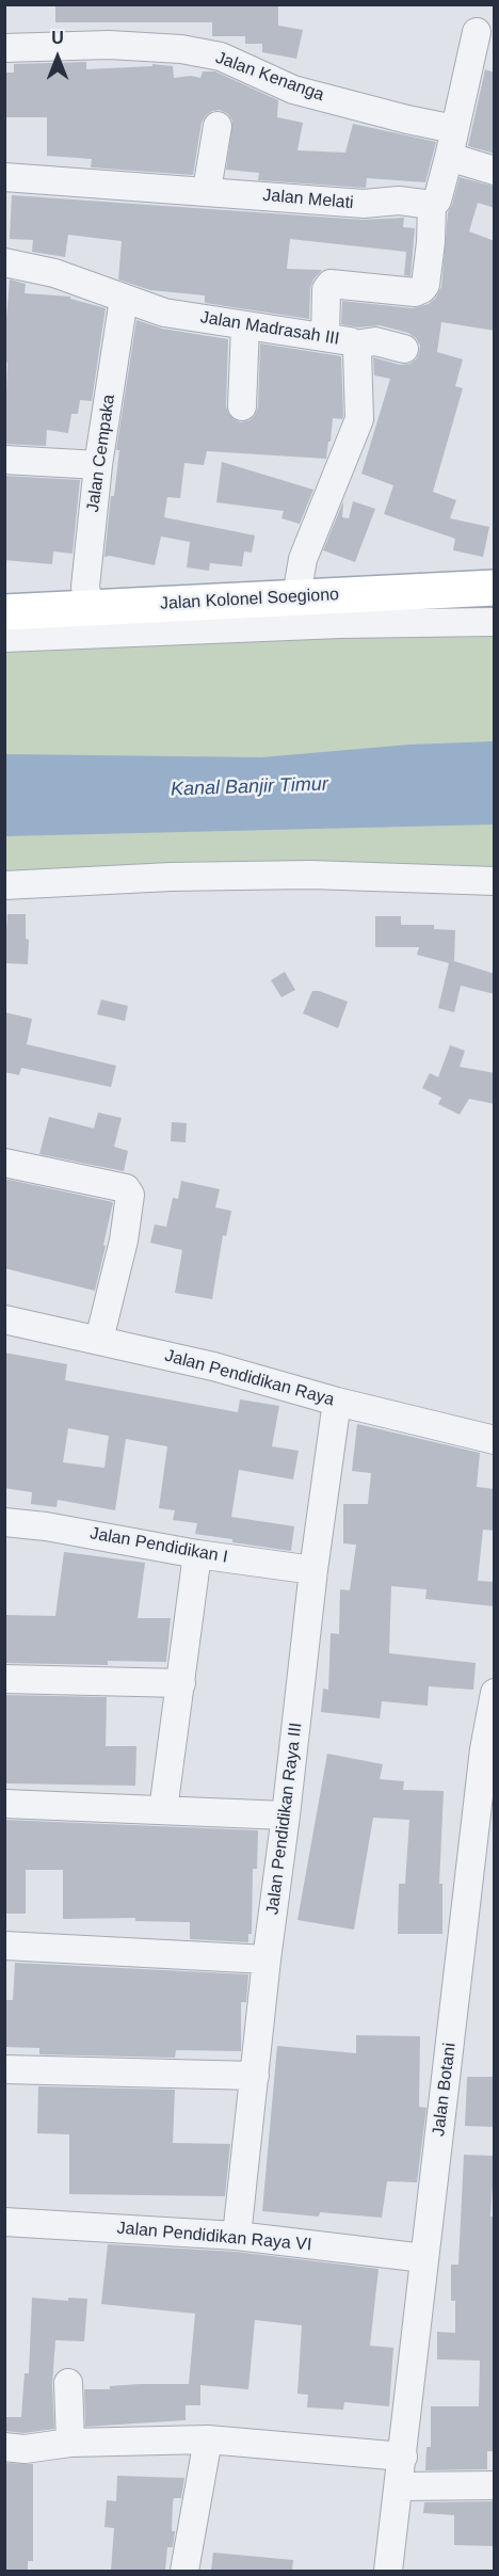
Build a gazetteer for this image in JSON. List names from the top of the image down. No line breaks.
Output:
{"streets":{"main road":["Jalan Kolonel Soegiono"],"street":["Jalan Kenanga","Jalan Melati","Jalan Madrasah III","Jalan Cempaka","Jalan Pendidikan Raya","Jalan Pendidikan I","Jalan Pendidikan Raya III","Jalan Botani","Jalan Pendidikan Raya VI"]},"crossings":[["Jalan Madrasah III","Jalan Cempaka"],["Jalan Madrasah III","Jalan Kolonel Soegiono"],["Jalan Cempaka","Jalan Kolonel Soegiono"],["Jalan Pendidikan Raya","Jalan Pendidikan Raya III"],["Jalan Pendidikan I","Jalan Pendidikan Raya III"],["Jalan Pendidikan Raya III","Jalan Pendidikan Raya VI"],["Jalan Botani","Jalan Pendidikan Raya VI"]],"water":["Kanal Banjir Timur"],"north":"top"}
